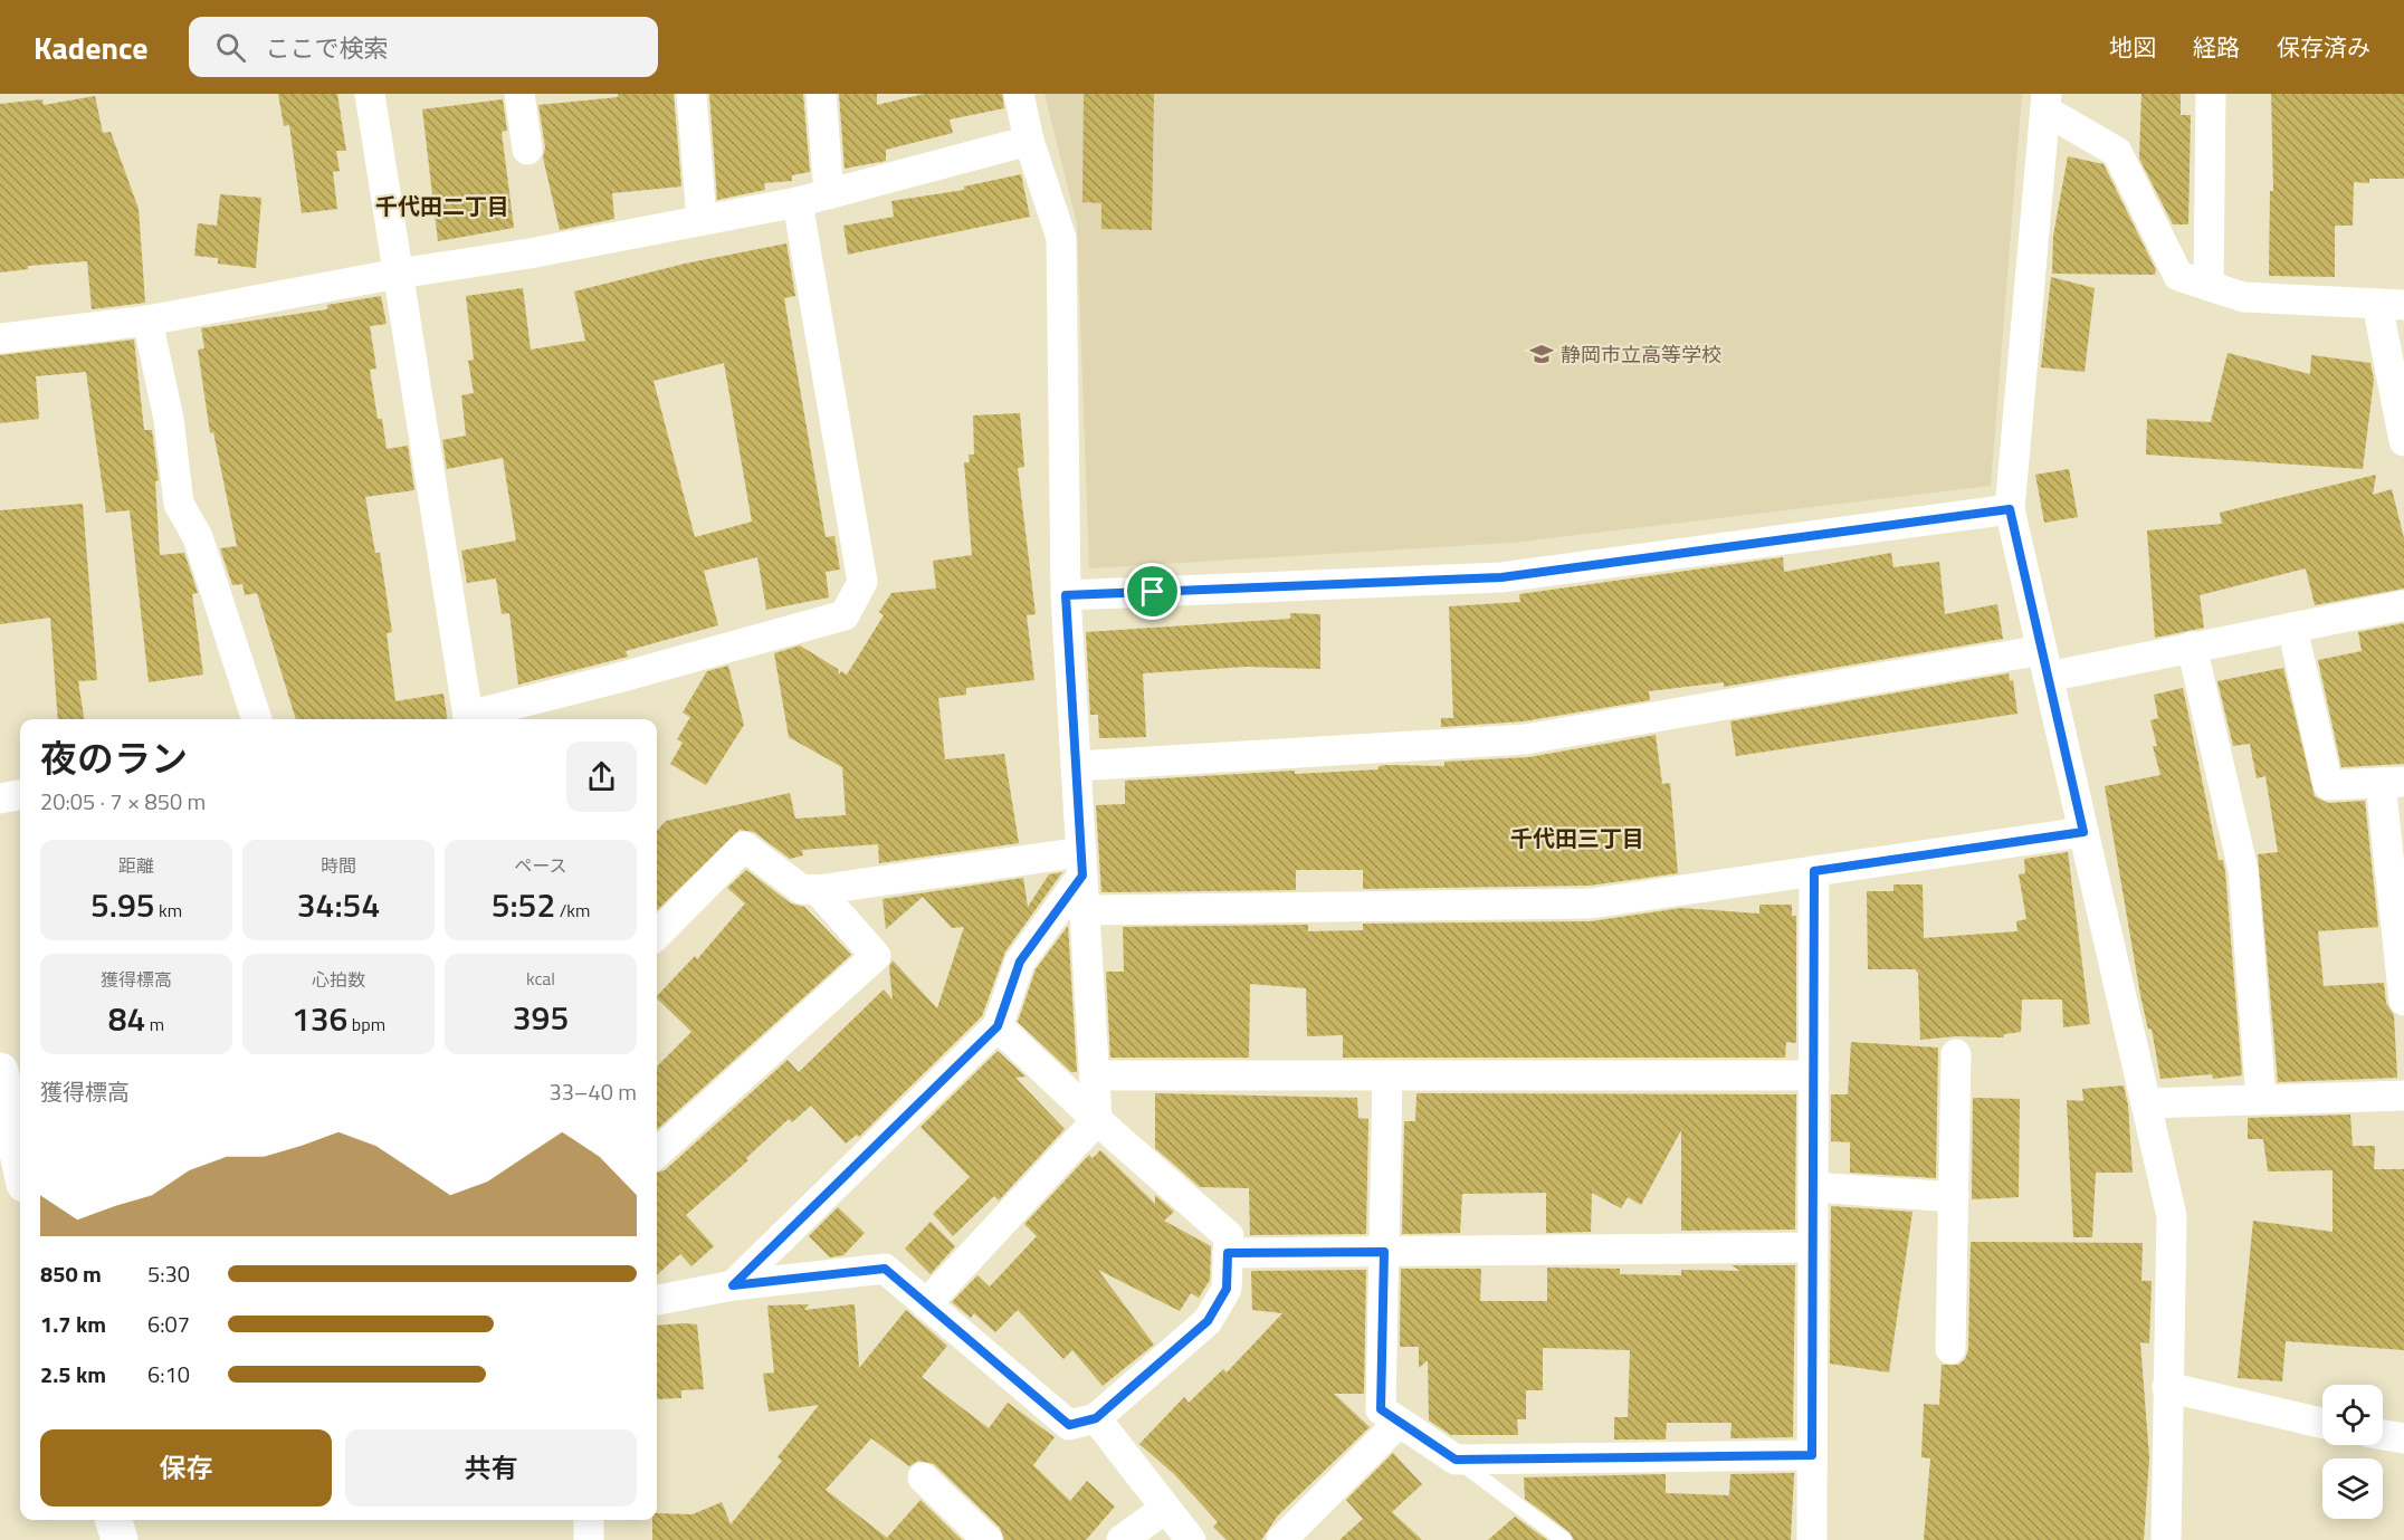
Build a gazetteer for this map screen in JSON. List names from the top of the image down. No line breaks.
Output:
{"districts":["千代田二丁目","千代田三丁目"],"places":{"school or university":["静岡市立高等学校"]},"page":{"header":"Kadence","search":"ここで検索","nav":["地図","経路","保存済み"],"heading":["夜のラン","20:05 · 7 × 850 m"],"stats":[["距離","5.95 km"],["時間","34:54"],["ペース","5:52 /km"],["獲得標高","84 m"],["心拍数","136 bpm"],["kcal","395"]],"chart":["獲得標高","33–40 m"],"list":[{"name":"850 m","note":"5:30"},{"name":"1.7 km","note":"6:07"},{"name":"2.5 km","note":"6:10"}],"buttons":["保存","共有"]}}
